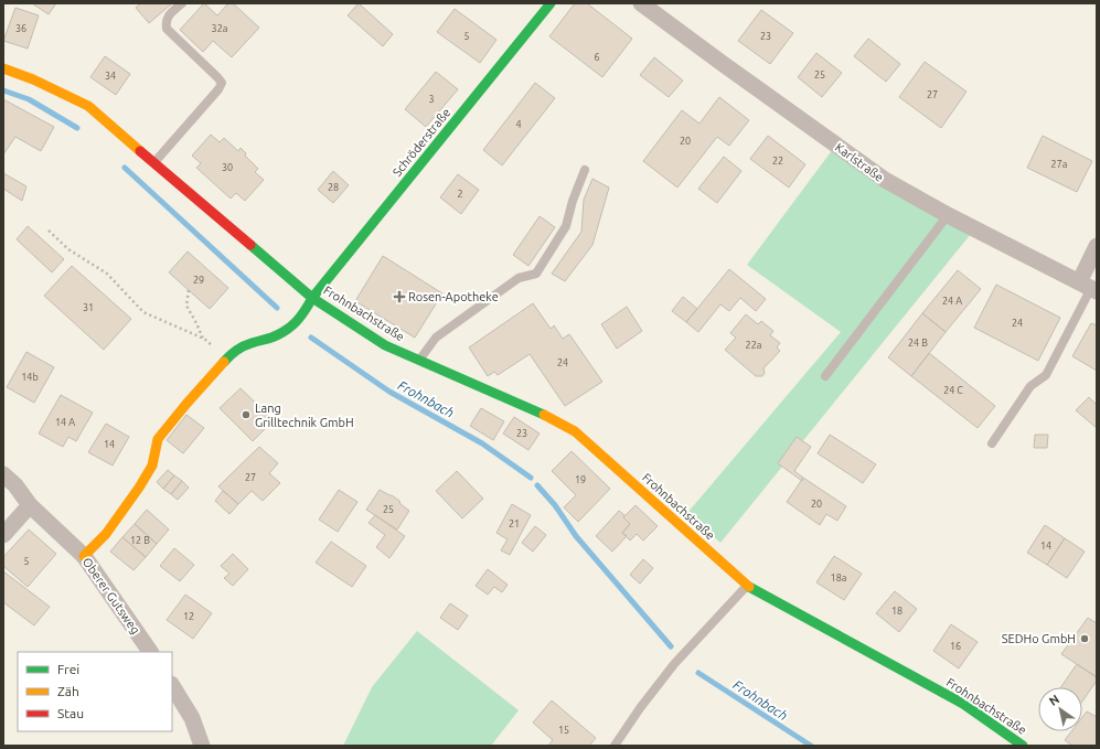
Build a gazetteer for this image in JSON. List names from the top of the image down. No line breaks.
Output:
{"streets":{"street":["Schröderstraße","Karlstraße","Frohnbachstraße","Oberer Gutsweg"]},"crossings":[["Schröderstraße","Frohnbachstraße"],["Frohnbachstraße","Oberer Gutsweg"]],"water":["Frohnbach"],"places":{"health":["Rosen-Apotheke"],"other":["Lang Grilltechnik GmbH","SEDHo GmbH"]},"house_numbers":["36","32a","5","23","6","25","34","27","3","4","20","22","27a","30","28","2","29","24 A","31","24","24 B","22a","24","14b","24 C","14 A","23","14","27","19","20","25","21","12 B","14","5","18a","18","12","16","15"],"legend":["Frei","Zäh","Stau"],"north":"top left"}
